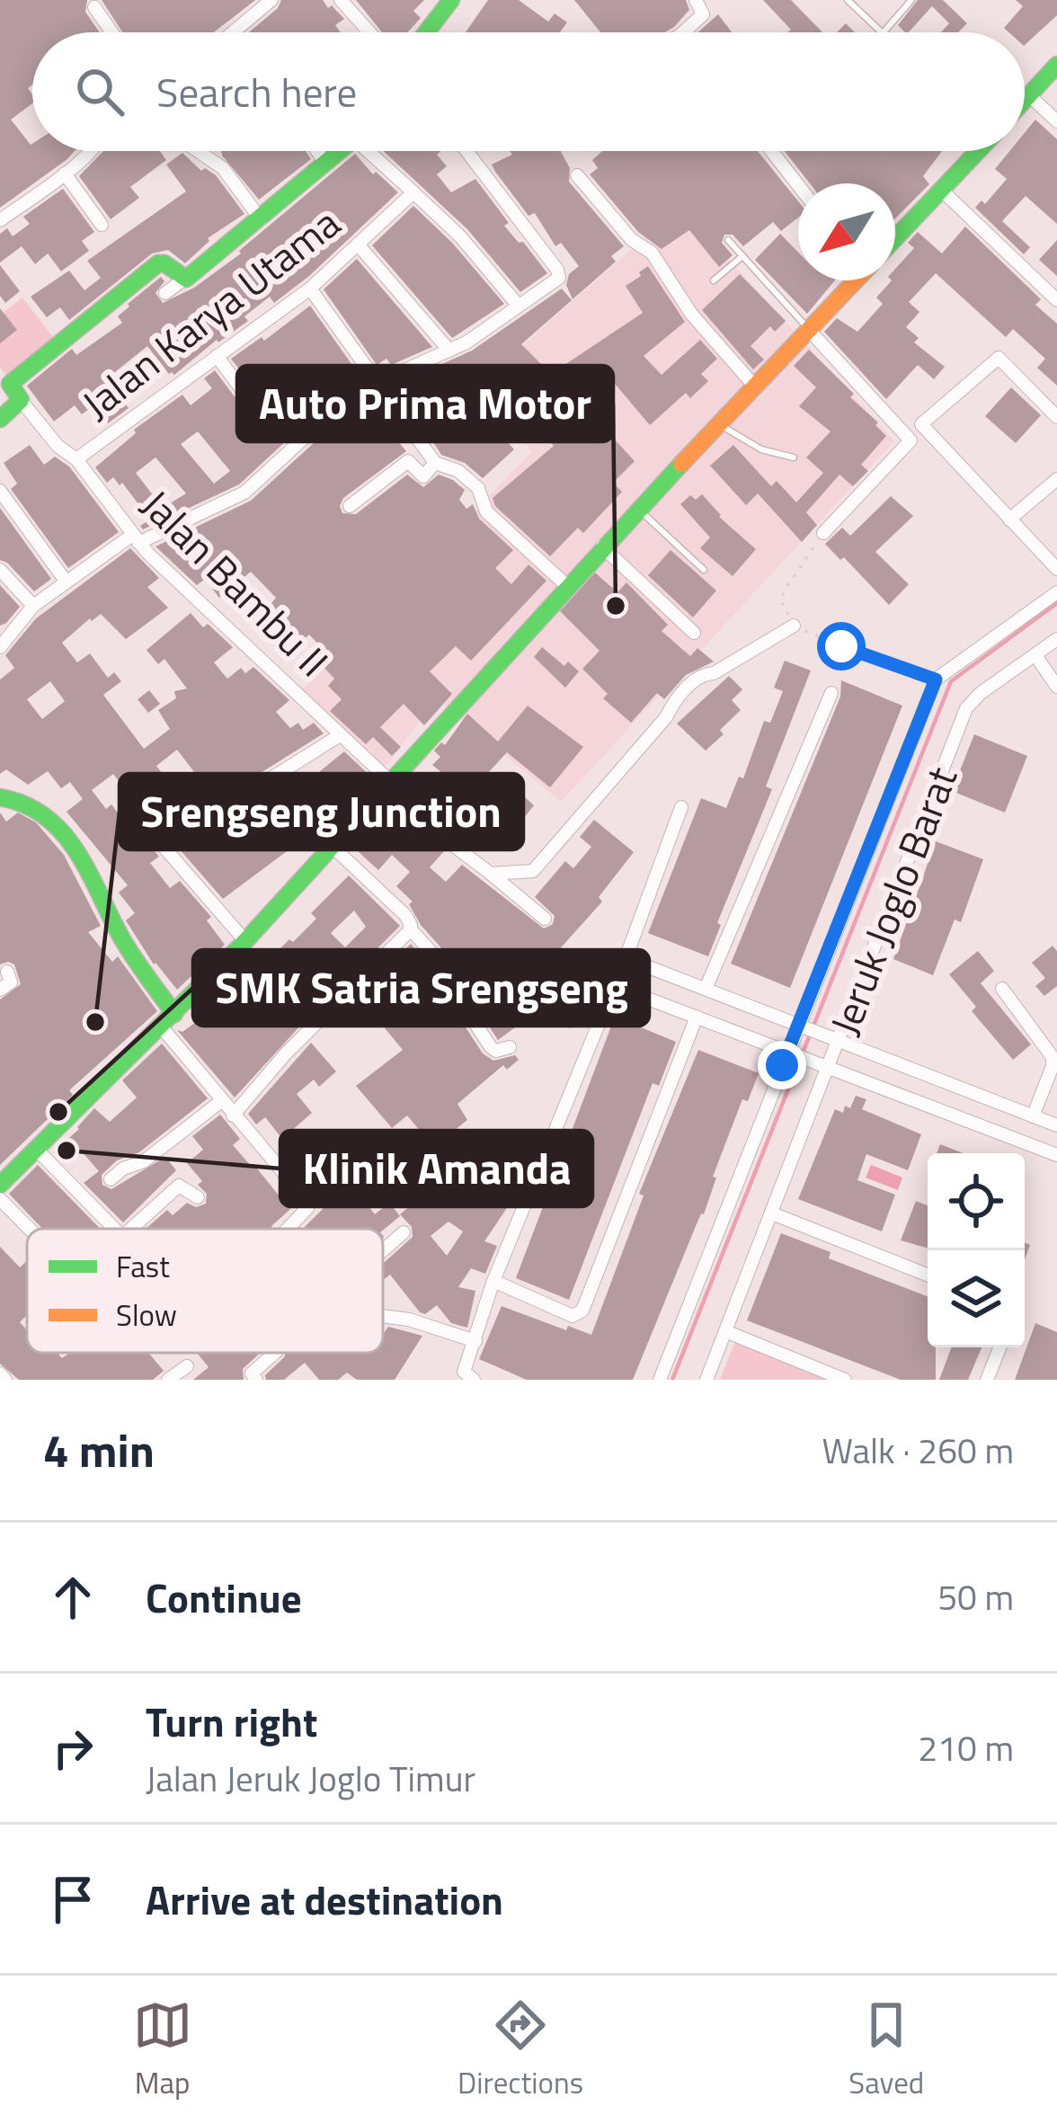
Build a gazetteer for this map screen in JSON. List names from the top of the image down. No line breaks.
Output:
{"streets":{"main road":["Jalan Bambu II"],"street":["Jalan Karya Utama","Jeruk Joglo Barat"]},"crossings":[["Jalan Karya Utama","Jalan Bambu II"]],"places":["Auto Prima Motor","Srengseng Junction","SMK Satria Srengseng","Klinik Amanda"],"legend":["Fast","Slow"],"north":"bottom left","page":{"search":"Search here","heading":["4 min","Walk · 260 m"],"list":[["Continue","50 m"],["Turn right","Jalan Jeruk Joglo Timur","210 m"],"Arrive at destination"],"nav":["Map","Directions","Saved"]}}
